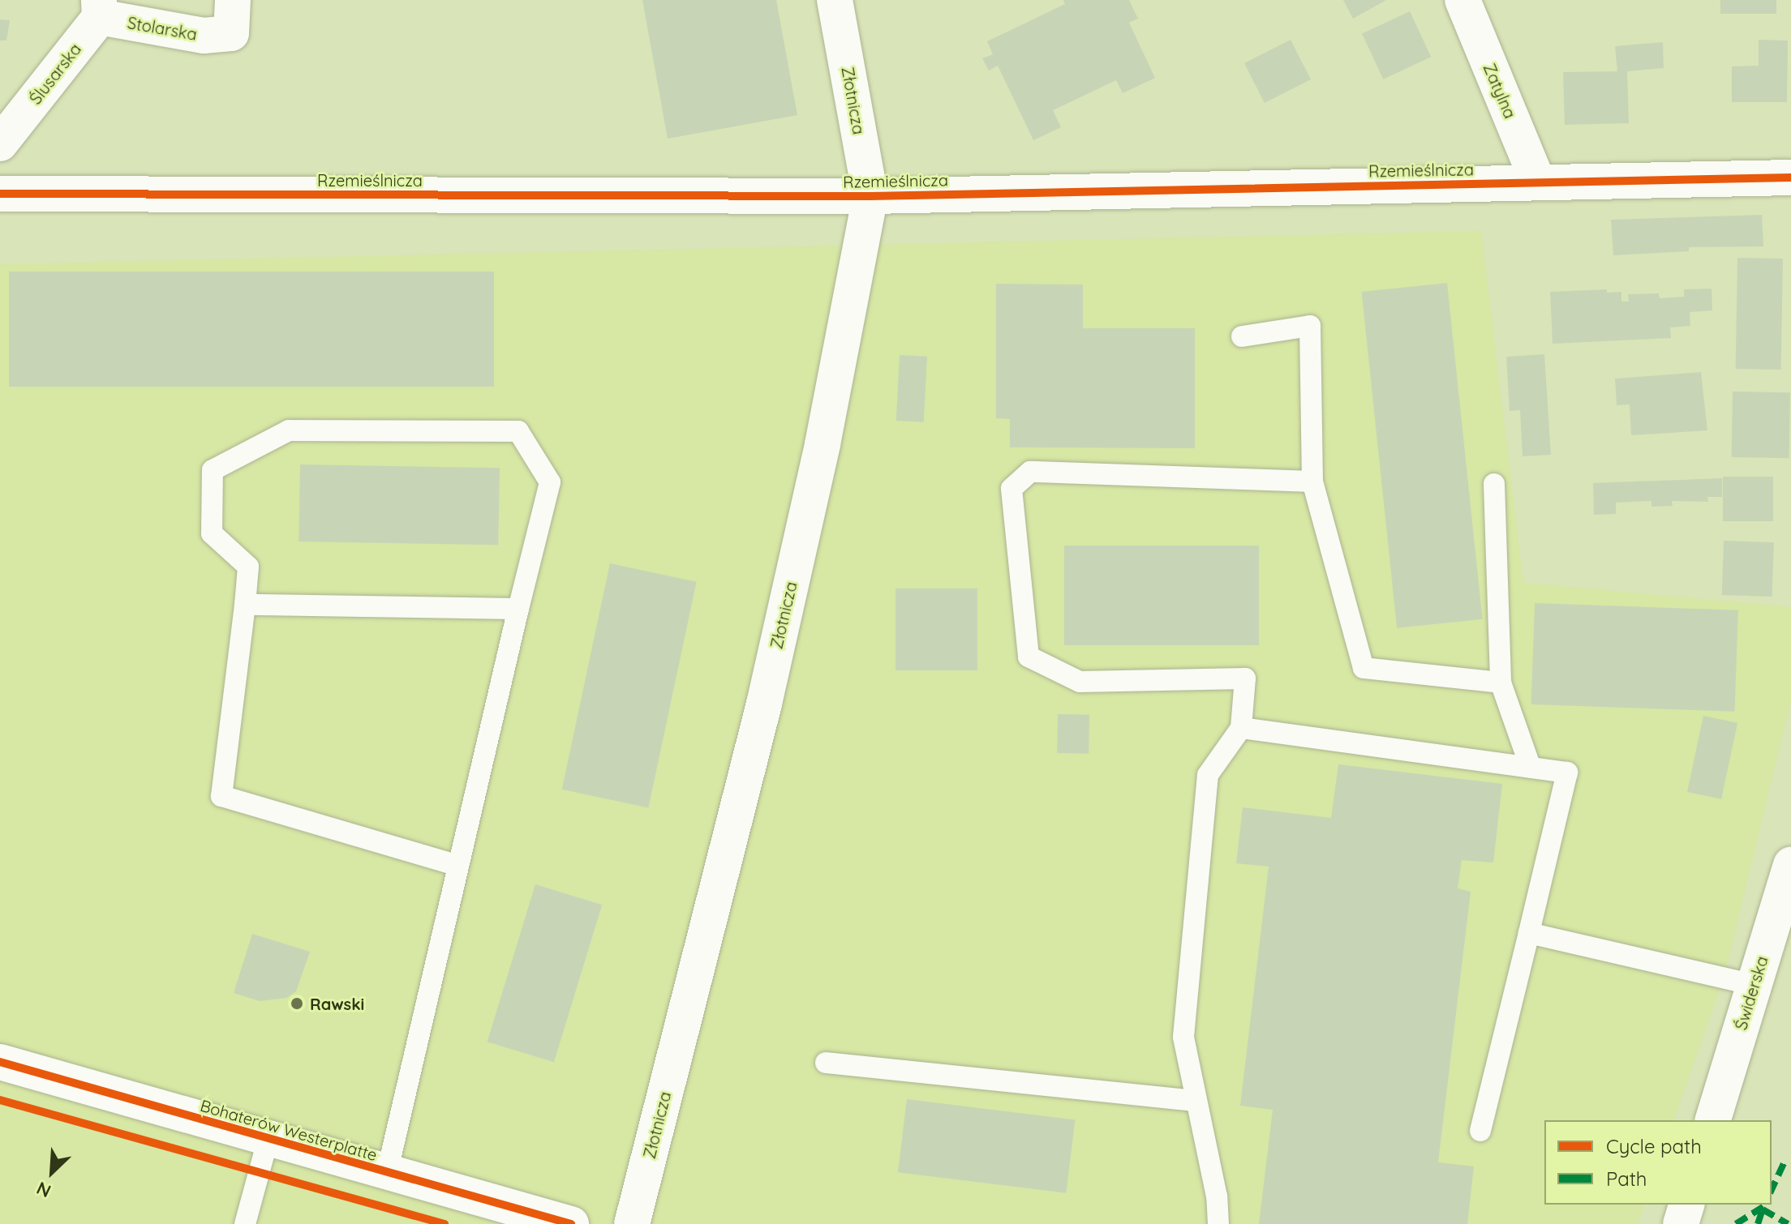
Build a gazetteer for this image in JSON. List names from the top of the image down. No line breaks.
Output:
{"streets":{"street":["Stolarska","Ślusarska","Zatylna","Złotnicza","Rzemieślnicza","Świderska","Bohaterów Westerplatte"]},"crossings":[["Stolarska","Ślusarska"],["Zatylna","Rzemieślnicza"],["Złotnicza","Rzemieślnicza"]],"places":["Rawski"],"legend":["Cycle path","Path"],"north":"bottom left"}
